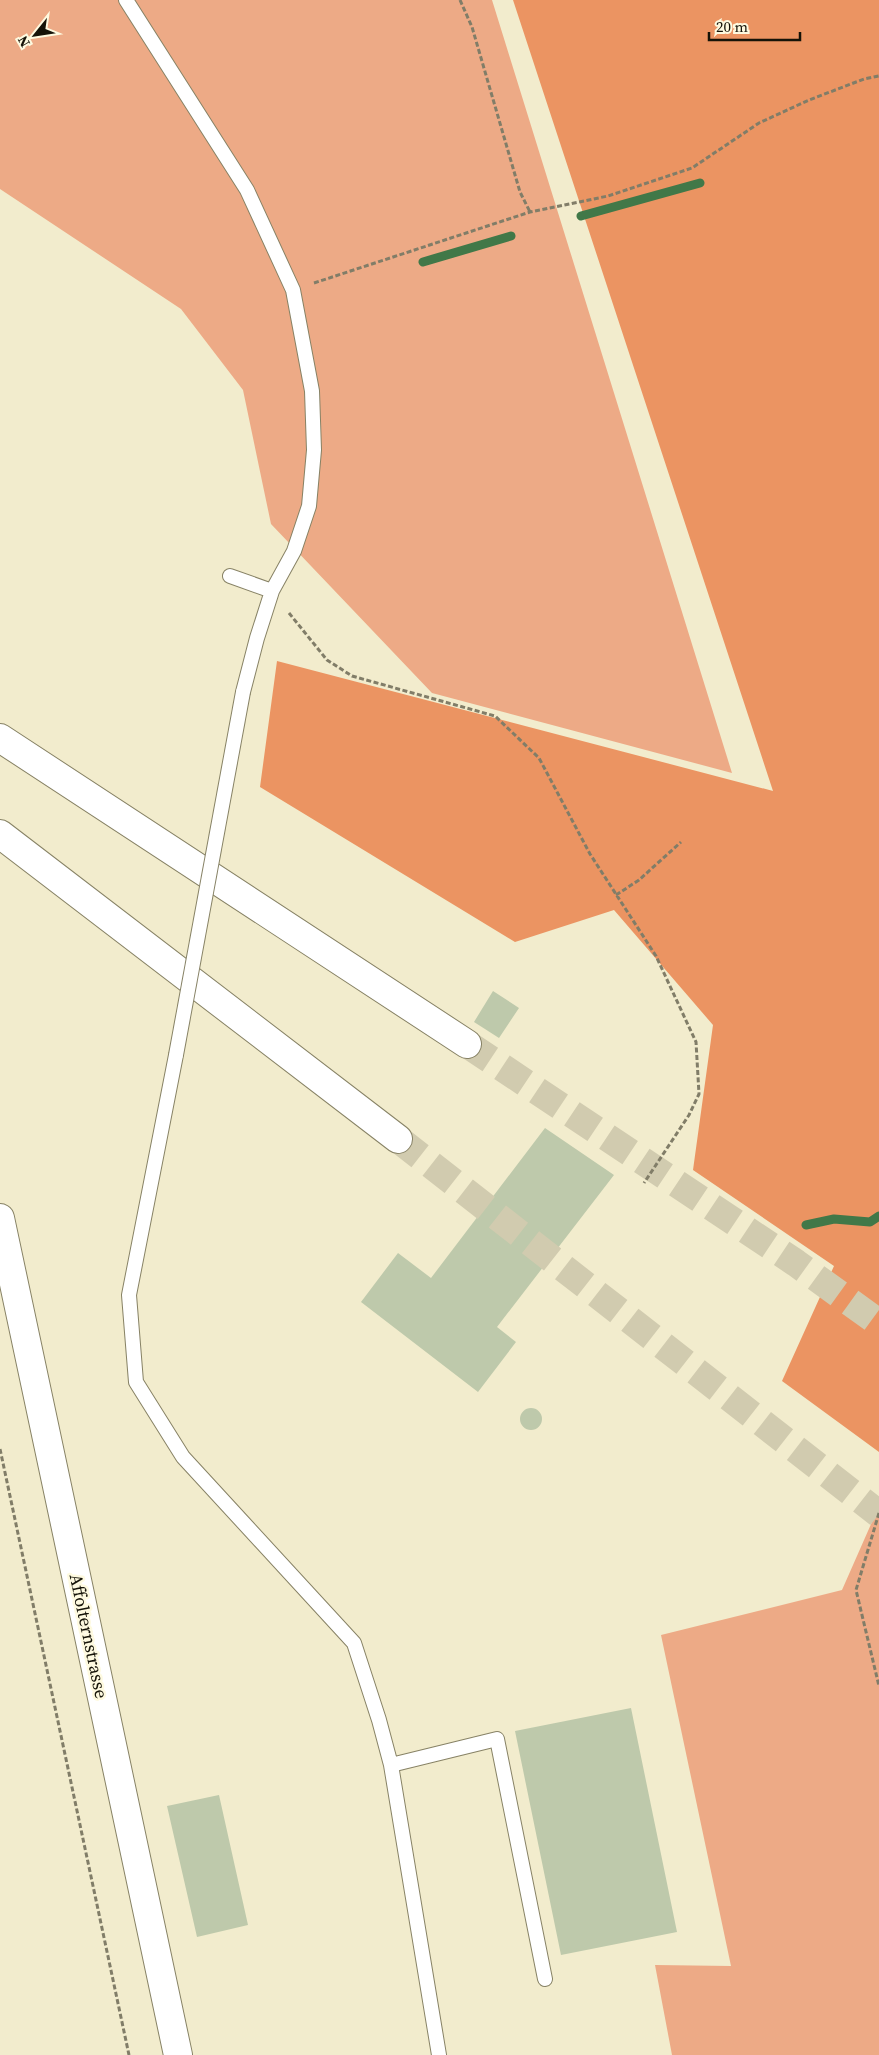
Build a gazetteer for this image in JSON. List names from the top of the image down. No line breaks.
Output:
{"streets":{"main road":["Affolternstrasse"]},"scale_bar":"20 m","north":"bottom left"}
